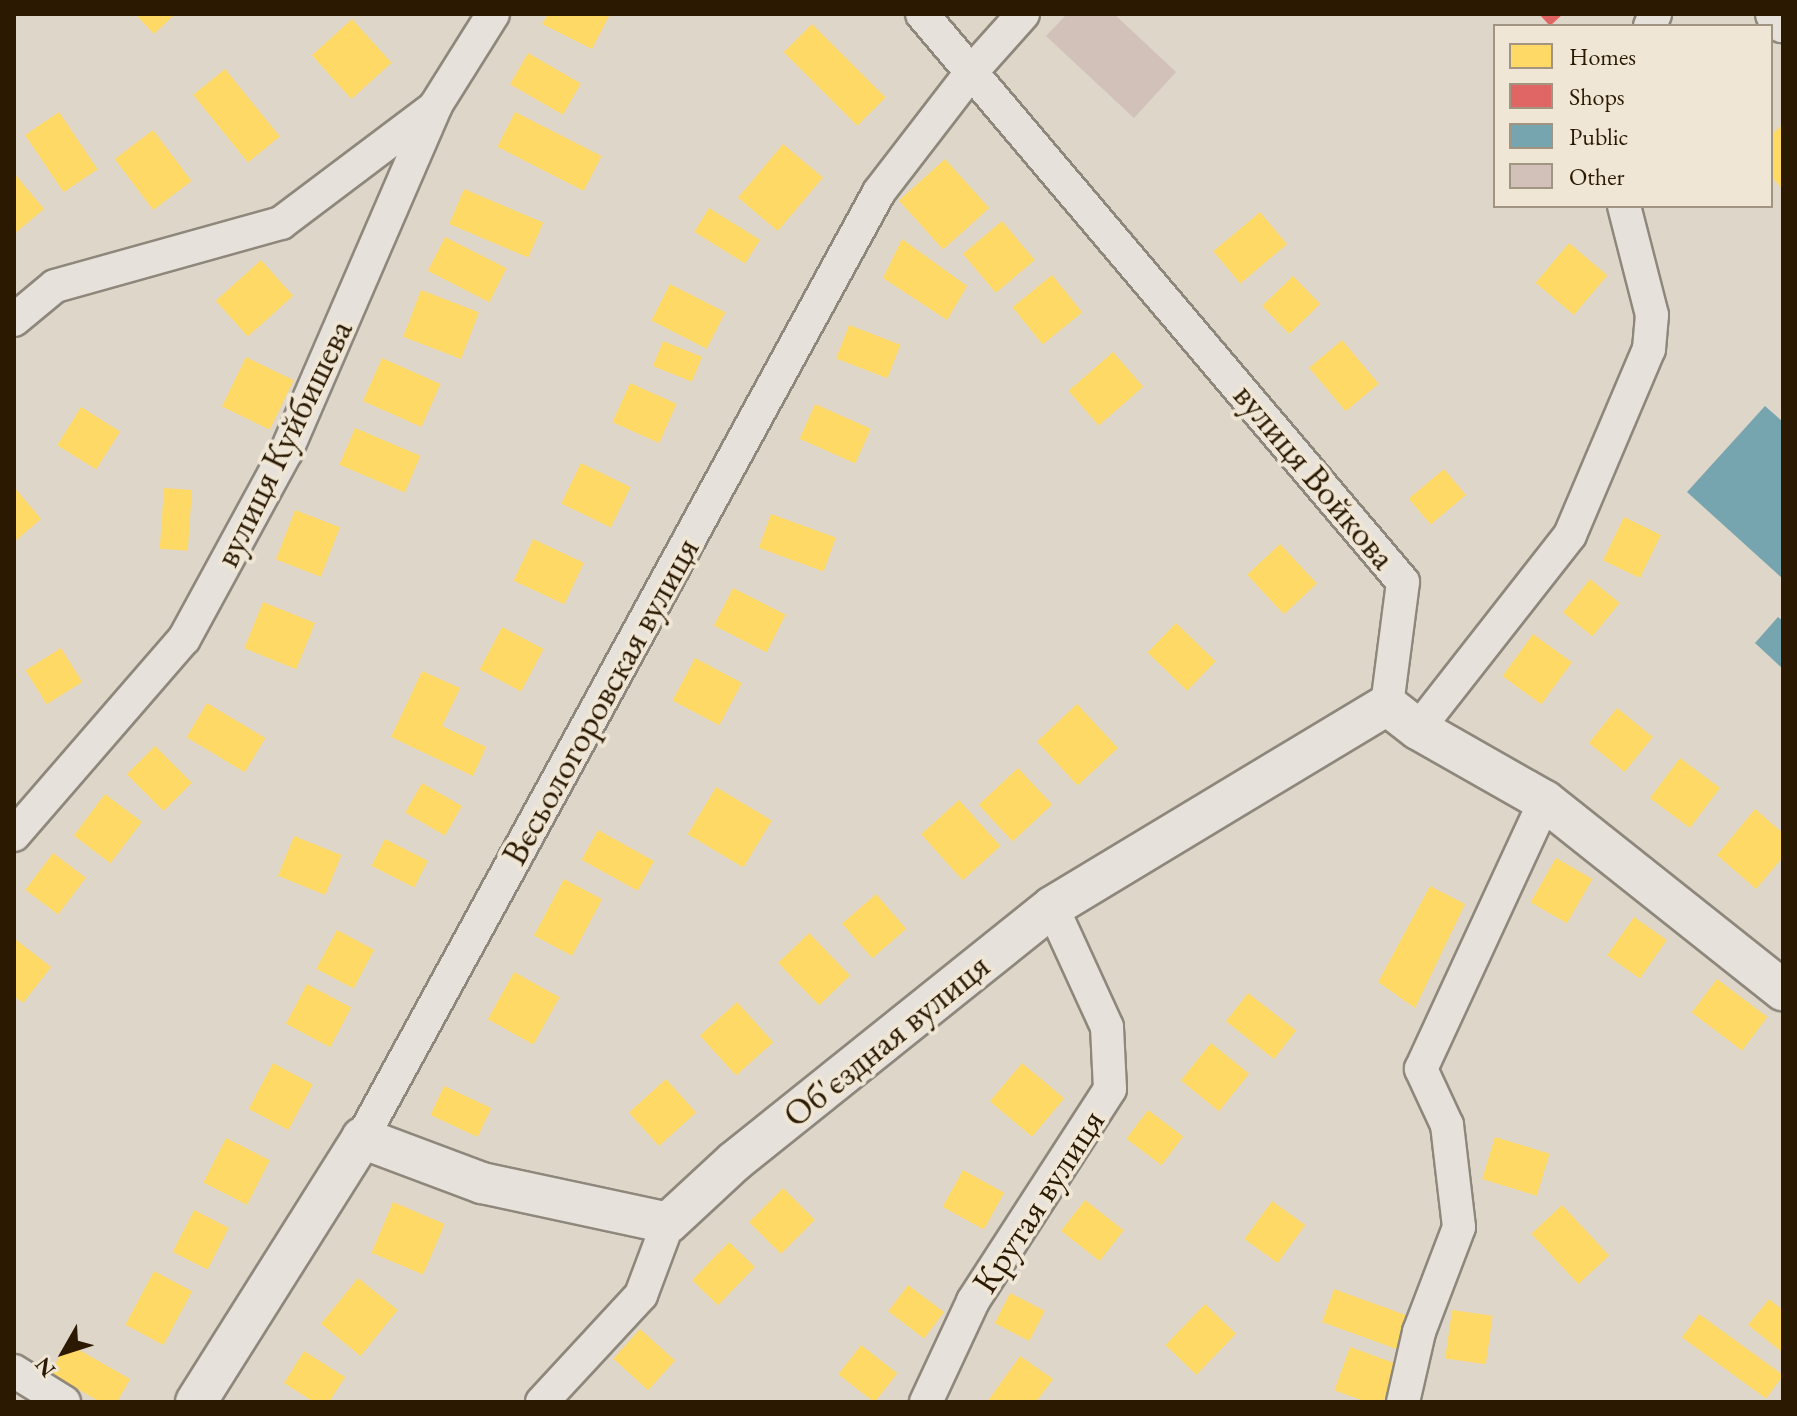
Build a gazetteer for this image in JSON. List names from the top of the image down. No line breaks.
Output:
{"streets":{"street":["вулиця Куйбишева","вулиця Войкова","Вєсьологоровская вулиця","Об'єздная вулиця","Крутая вулиця"]},"crossings":[["вулиця Войкова","Вєсьологоровская вулиця"],["вулиця Войкова","Об'єздная вулиця"],["Об'єздная вулиця","Крутая вулиця"]],"legend":["Homes","Shops","Public","Other"],"north":"bottom left"}
